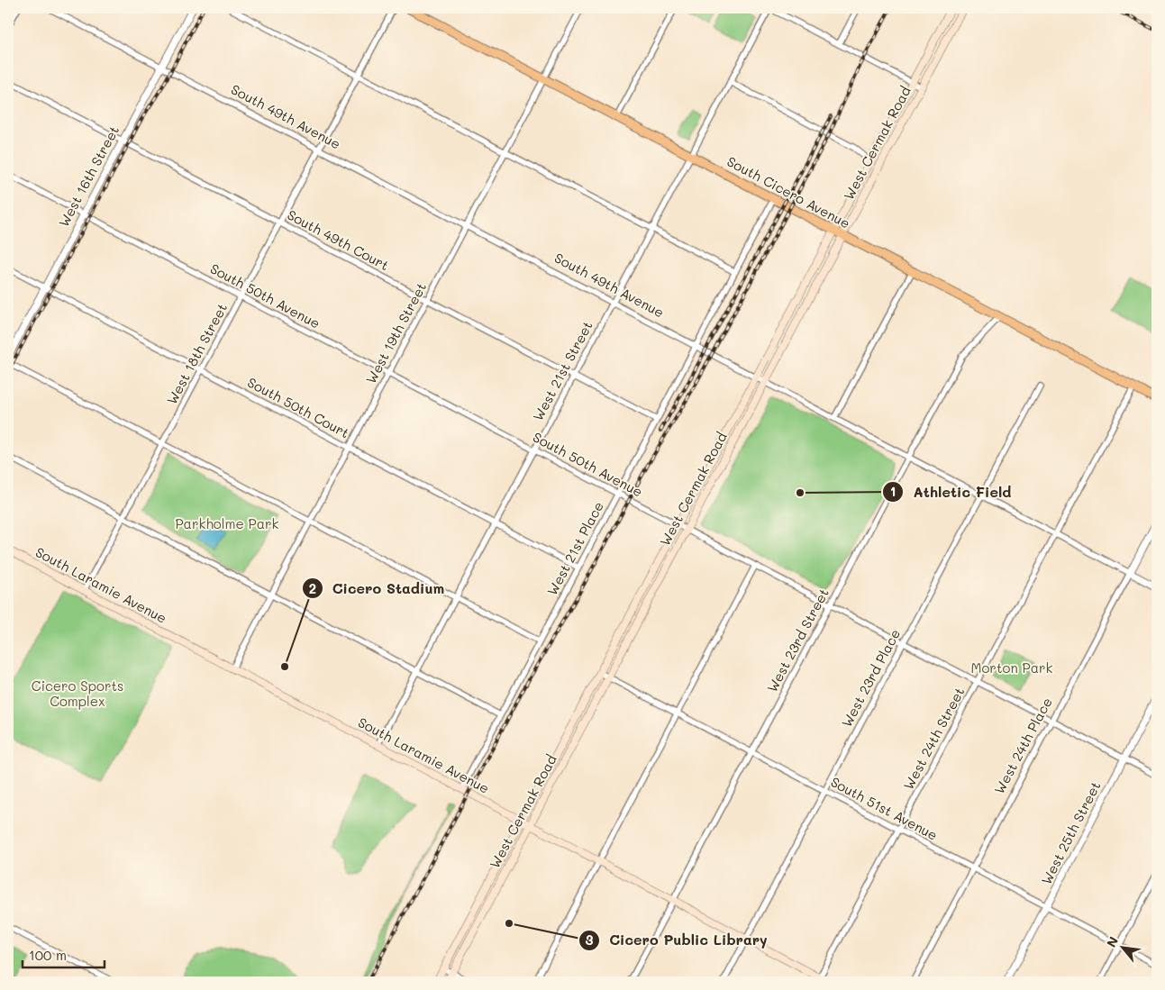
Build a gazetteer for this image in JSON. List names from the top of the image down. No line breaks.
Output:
{"streets":{"main road":["West Cermak Road","South Cicero Avenue","South Laramie Avenue"],"street":["South 49th Avenue","West 16th Street","South 49th Court","South 50th Avenue","West 19th Street","West 18th Street","West 21st Street","South 50th Court","West 21st Place","West 23rd Street","West 23rd Place","West 24th Street","West 24th Place","South 51st Avenue","West 25th Street"]},"crossings":[["South 49th Avenue","West Cermak Road"],["South 49th Avenue","West 16th Street"],["South 49th Avenue","West 19th Street"],["South 49th Avenue","West 18th Street"],["South 49th Avenue","West 21st Street"],["South 49th Avenue","West 21st Place"],["South 49th Avenue","West 23rd Street"],["South 49th Avenue","West 23rd Place"],["South 49th Avenue","West 24th Street"],["South 49th Avenue","West 24th Place"],["West Cermak Road","South Cicero Avenue"],["West Cermak Road","South 50th Avenue"],["West Cermak Road","South Laramie Avenue"],["West Cermak Road","South 51st Avenue"],["West 16th Street","South 49th Court"],["West 16th Street","South 50th Avenue"],["West 16th Street","South 50th Court"],["South Cicero Avenue","West 19th Street"],["South Cicero Avenue","West 21st Street"],["South Cicero Avenue","West 21st Place"],["South Cicero Avenue","West 23rd Street"],["South Cicero Avenue","West 24th Street"],["South 49th Court","West 19th Street"],["South 49th Court","West 18th Street"],["South 49th Court","West 21st Street"],["South 49th Court","West 21st Place"],["South 50th Avenue","West 19th Street"],["South 50th Avenue","West 18th Street"],["South 50th Avenue","West 21st Street"],["South 50th Avenue","West 21st Place"],["South 50th Avenue","West 23rd Street"],["South 50th Avenue","West 23rd Place"],["South 50th Avenue","West 24th Street"],["South 50th Avenue","West 24th Place"],["South 50th Avenue","West 25th Street"],["West 19th Street","South 50th Court"],["West 19th Street","South Laramie Avenue"],["West 18th Street","South 50th Court"],["West 18th Street","South Laramie Avenue"],["West 21st Street","South 50th Court"],["West 21st Street","South Laramie Avenue"],["South 50th Court","West 21st Place"],["West 21st Place","South Laramie Avenue"],["South Laramie Avenue","West 23rd Street"],["South Laramie Avenue","West 23rd Place"],["South Laramie Avenue","West 24th Street"],["West 23rd Street","South 51st Avenue"],["West 23rd Place","South 51st Avenue"],["West 24th Street","South 51st Avenue"],["West 24th Place","South 51st Avenue"],["South 51st Avenue","West 25th Street"]],"parks":["Parkholme Park","Morton Park","Cicero Sports Complex"],"places":["Athletic Field","Cicero Stadium","Cicero Public Library"],"scale_bar":"100 m","north":"top left"}
